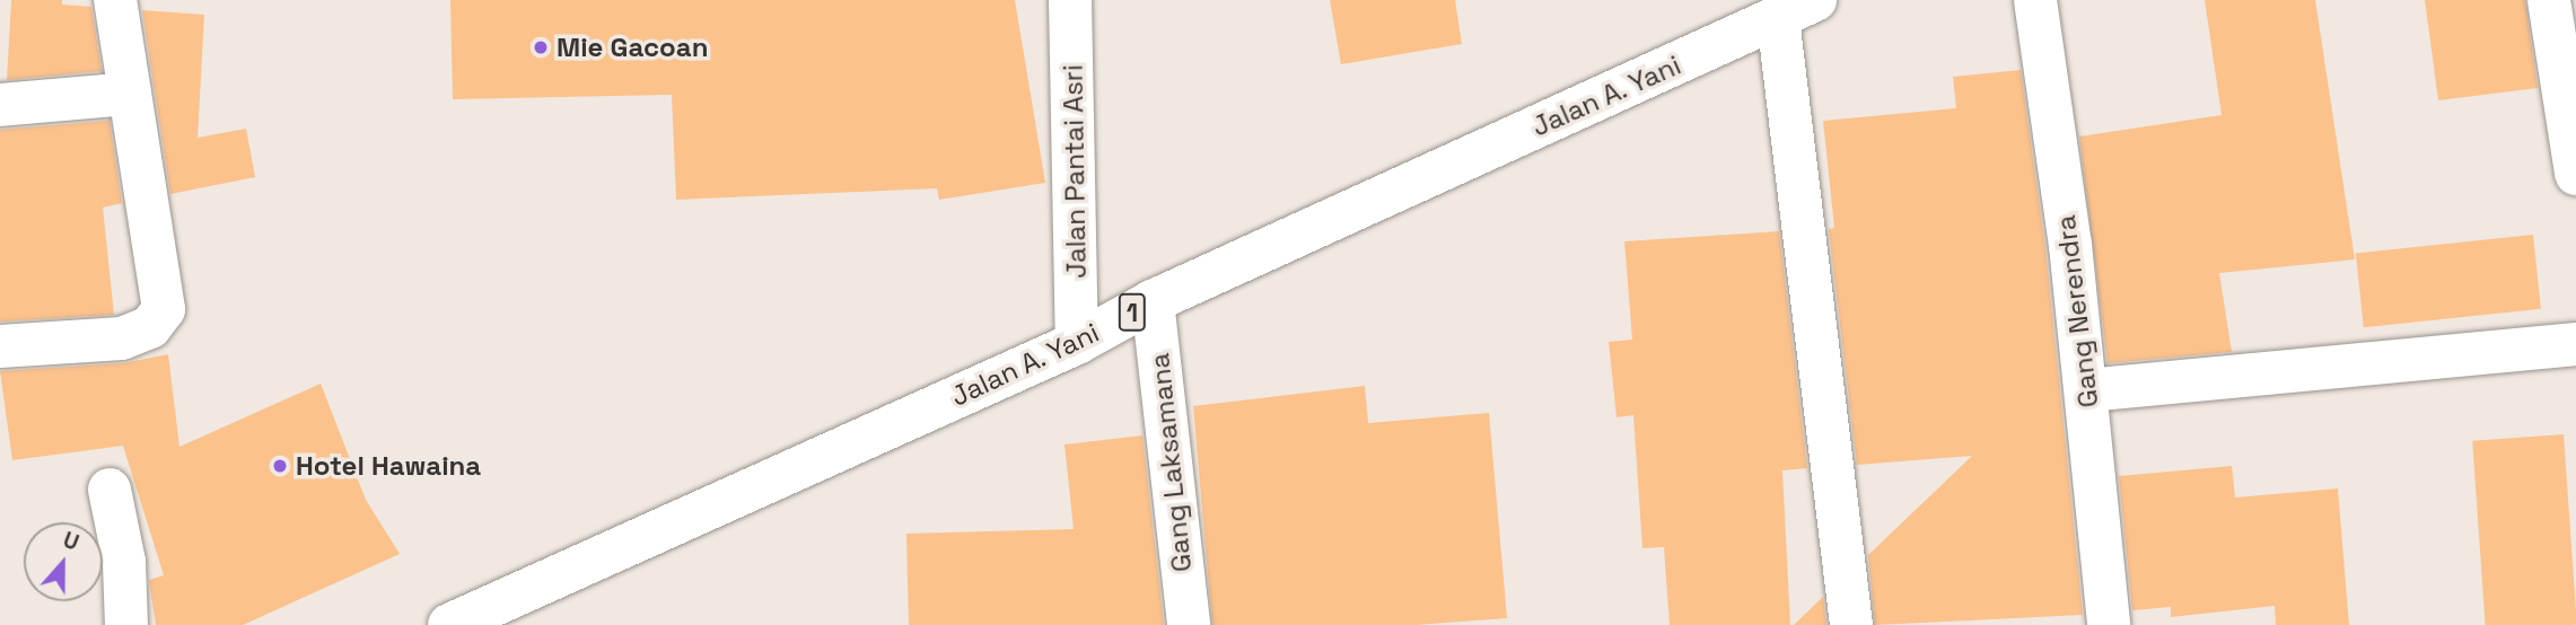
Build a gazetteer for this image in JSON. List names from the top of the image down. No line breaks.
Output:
{"streets":{"main road":["Jalan A. Yani","Jalan Pantai Asri","Gang Nerendra","1","Gang Laksamana"]},"crossings":[["Jalan A. Yani","Jalan Pantai Asri"],["Jalan A. Yani","Gang Laksamana"]],"places":["Mie Gacoan","Hotel Hawaina"],"north":"top"}
